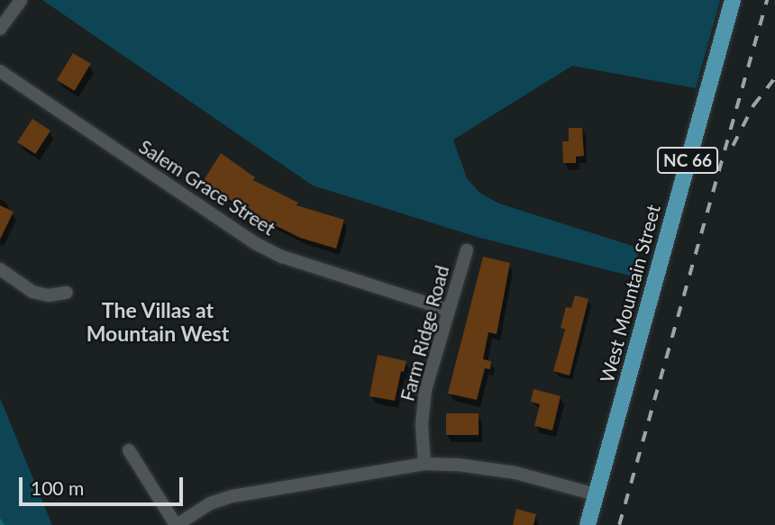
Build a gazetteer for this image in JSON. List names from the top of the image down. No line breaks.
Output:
{"streets":{"main road":["NC 66","West Mountain Street"],"street":["Salem Grace Street","Farm Ridge Road"]},"crossings":[["Salem Grace Street","Farm Ridge Road"]],"districts":["The Villas at Mountain West"],"scale_bar":"100 m"}
